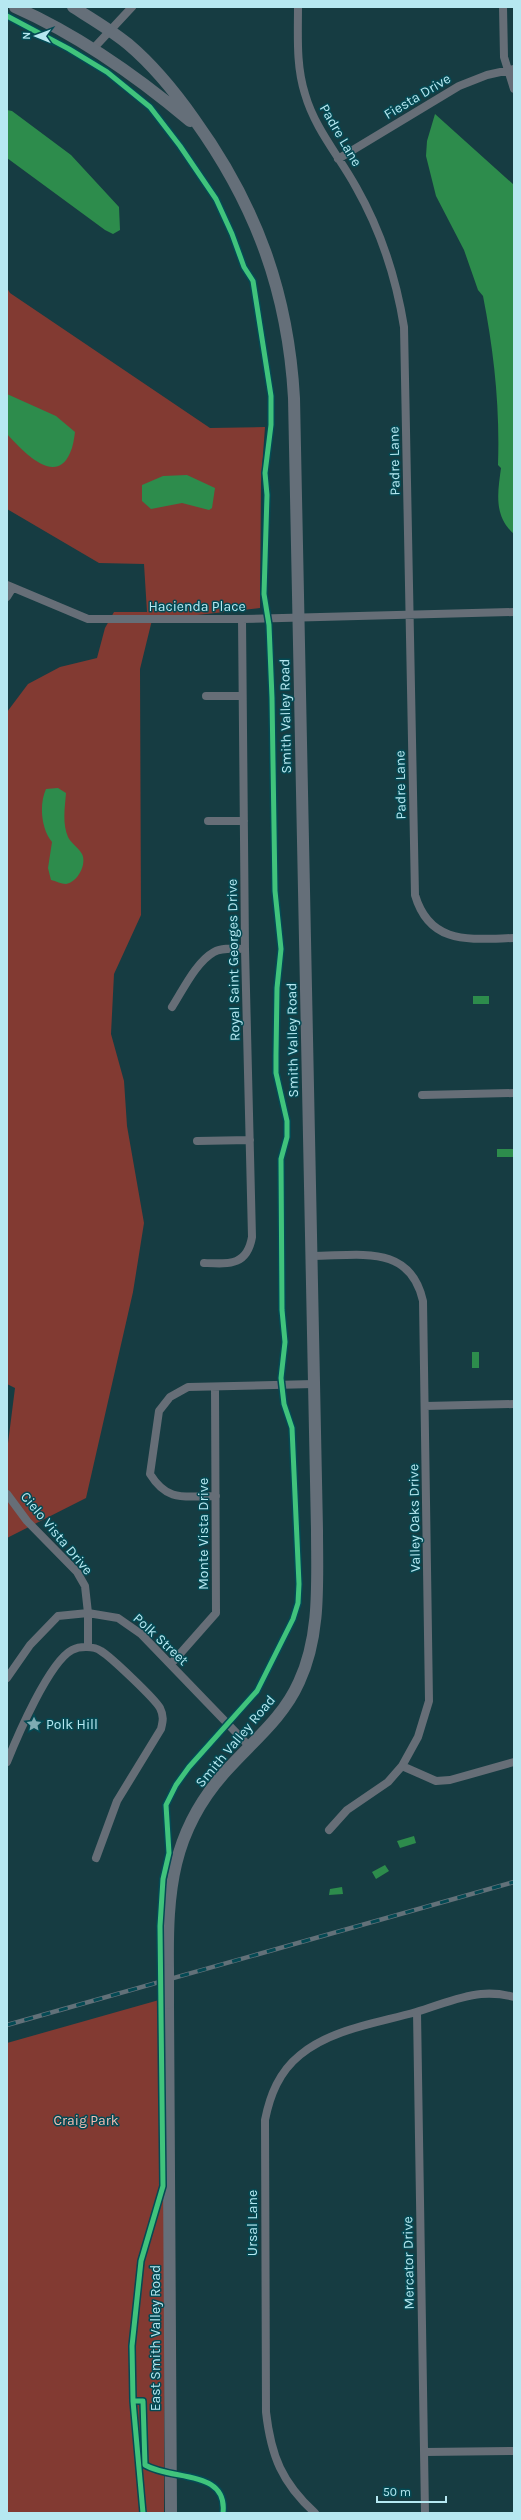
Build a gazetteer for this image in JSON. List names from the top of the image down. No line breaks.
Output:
{"streets":{"main road":["Smith Valley Road","East Smith Valley Road"],"street":["Fiesta Drive","Padre Lane","Hacienda Place","Royal Saint Georges Drive","Valley Oaks Drive","Cielo Vista Drive","Monte Vista Drive","Polk Street","Ursal Lane","Mercator Drive"]},"crossings":[["Fiesta Drive","Padre Lane"],["Padre Lane","Hacienda Place"],["Hacienda Place","Smith Valley Road"],["Hacienda Place","Royal Saint Georges Drive"],["Smith Valley Road","Valley Oaks Drive"],["Smith Valley Road","Polk Street"],["Smith Valley Road","East Smith Valley Road"],["Cielo Vista Drive","Polk Street"],["Monte Vista Drive","Polk Street"],["Ursal Lane","Mercator Drive"]],"parks":["Craig Park"],"places":{"place":["Polk Hill"]},"scale_bar":"50 m","north":"left"}
